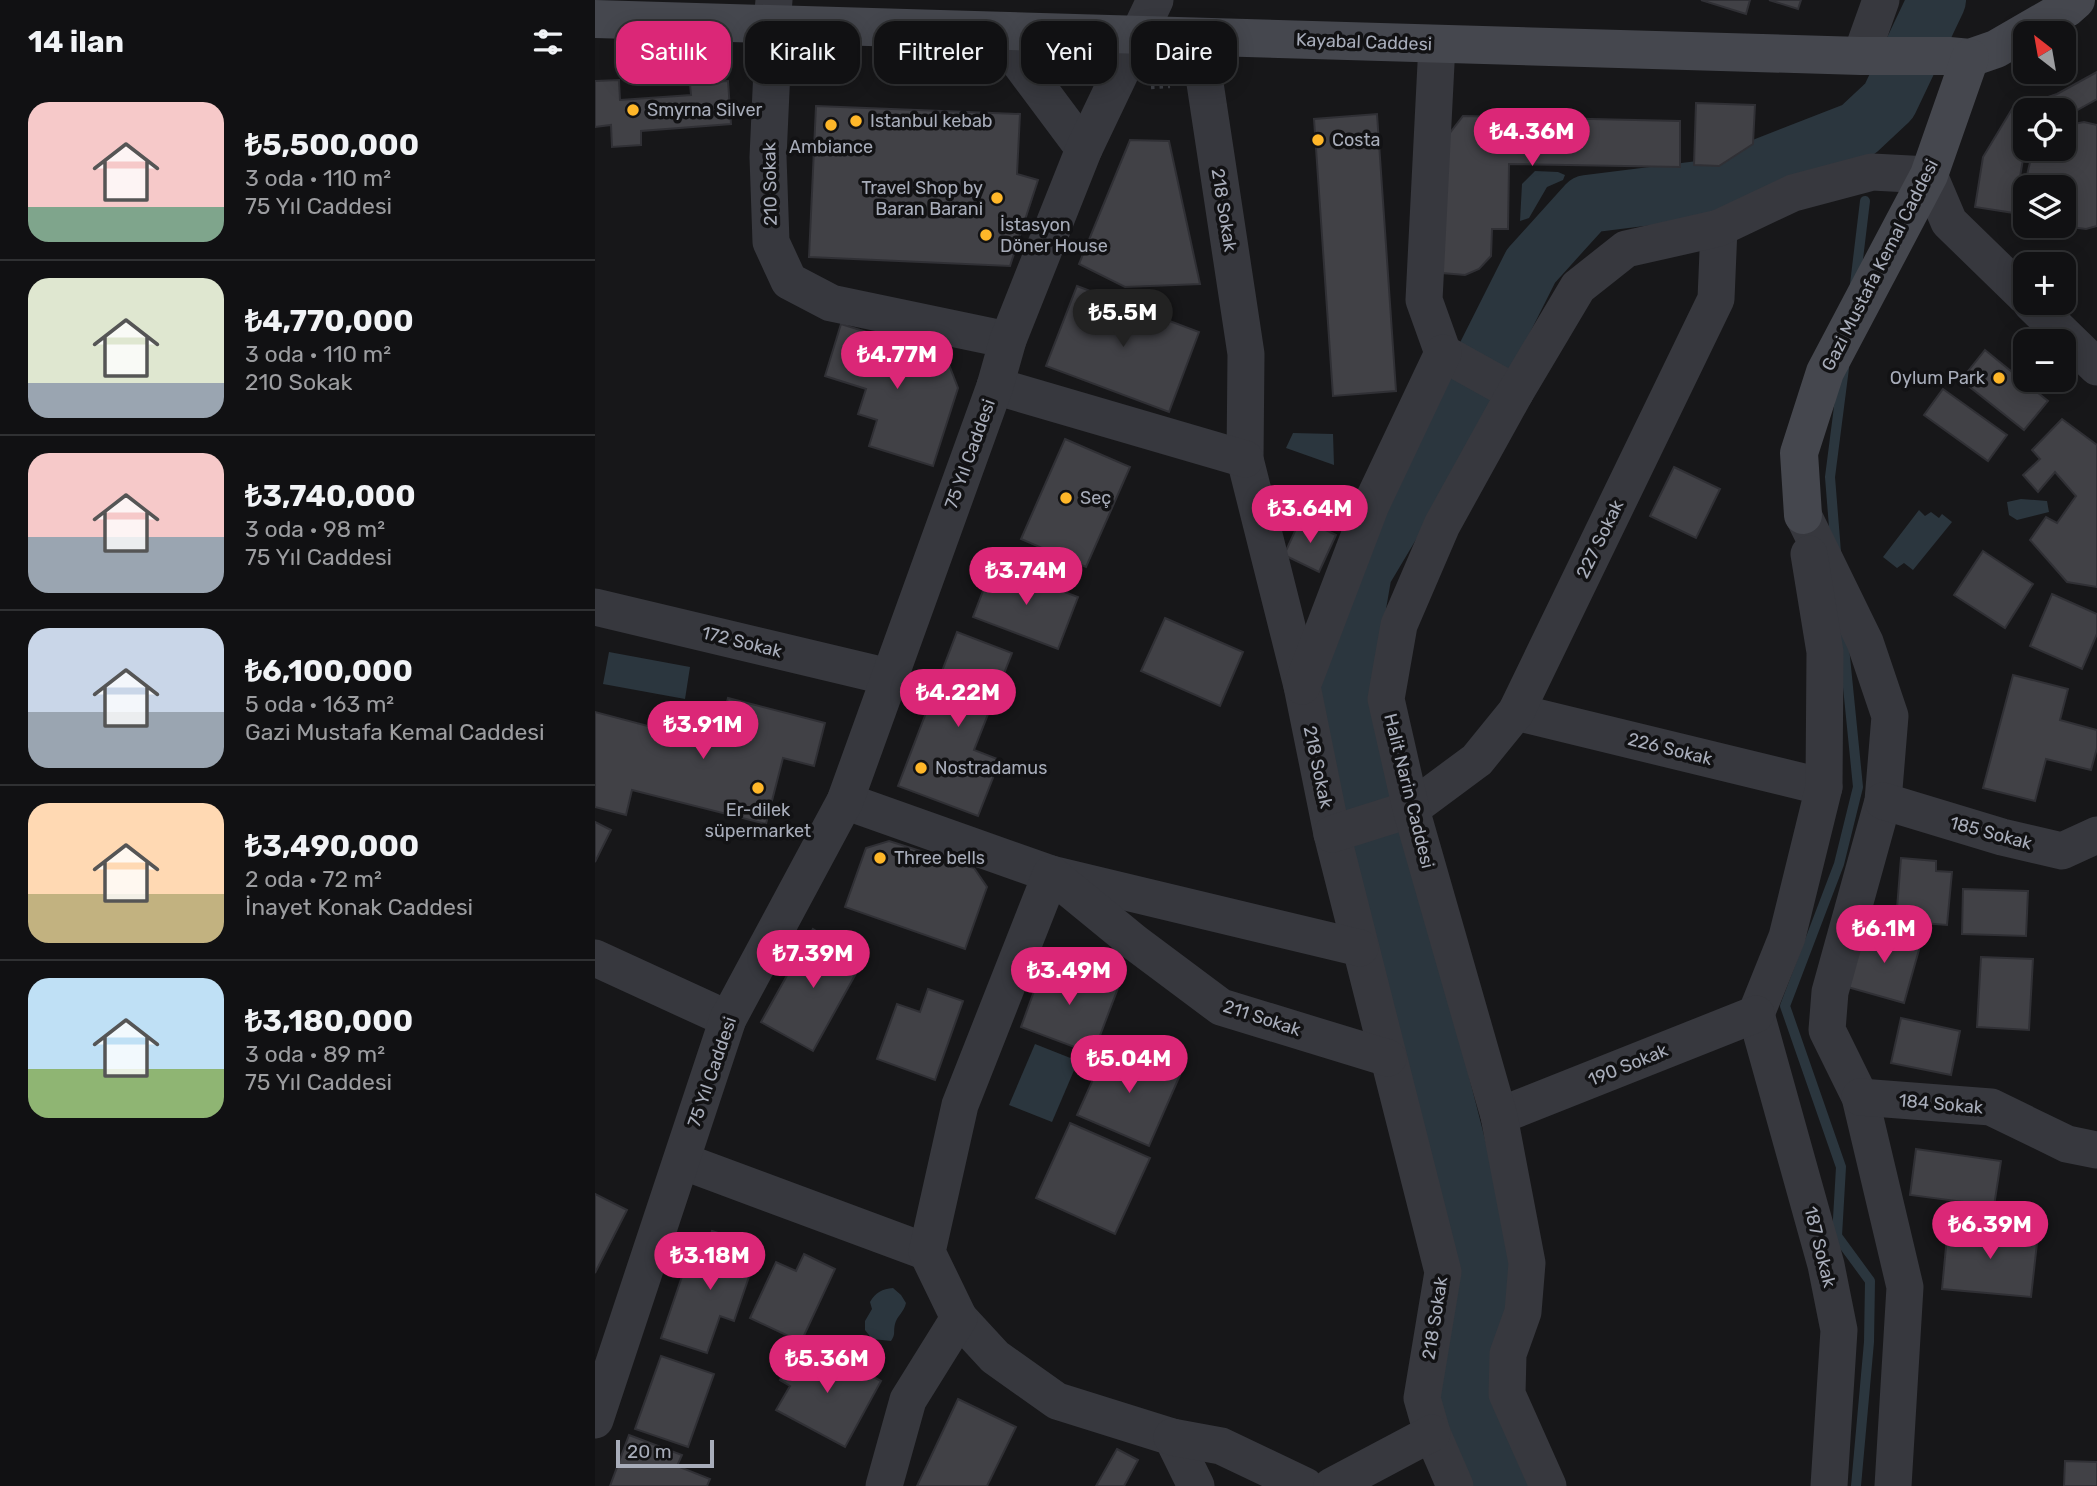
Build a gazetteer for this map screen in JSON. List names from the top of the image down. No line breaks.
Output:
{"streets":{"street":["Kayabal Caddesi","210 Sokak","218 Sokak","Gazi Mustafa Kemal Caddesi","75 Yıl Caddesi","227 Sokak","172 Sokak","226 Sokak","Halit Narin Caddesi","185 Sokak","211 Sokak","190 Sokak","184 Sokak","187 Sokak"]},"crossings":[["Kayabal Caddesi","210 Sokak"],["Kayabal Caddesi","Gazi Mustafa Kemal Caddesi"],["210 Sokak","75 Yıl Caddesi"],["218 Sokak","227 Sokak"],["218 Sokak","211 Sokak"],["Gazi Mustafa Kemal Caddesi","226 Sokak"],["Gazi Mustafa Kemal Caddesi","Halit Narin Caddesi"],["Gazi Mustafa Kemal Caddesi","185 Sokak"],["Gazi Mustafa Kemal Caddesi","190 Sokak"],["Gazi Mustafa Kemal Caddesi","184 Sokak"],["Gazi Mustafa Kemal Caddesi","187 Sokak"],["75 Yıl Caddesi","172 Sokak"],["75 Yıl Caddesi","211 Sokak"],["227 Sokak","226 Sokak"],["227 Sokak","Halit Narin Caddesi"],["Halit Narin Caddesi","190 Sokak"],["190 Sokak","187 Sokak"]],"places":["Smyrna Silver","Istanbul kebab","Ambiance","Costa","Travel Shop by Baran Barani","İstasyon Döner House","Oylum Park","Seç","Nostradamus","Er-dilek süpermarket","Three bells"],"scale_bar":"20 m","north":"top left","page":{"heading":"14 ilan","map_buttons":["+","−"],"chip":["Satılık","Kiralık","Filtreler","Yeni","Daire"],"list":[{"name":"₺5,500,000","note":"3 oda · 110 m² · 75 Yıl Caddesi"},{"name":"₺4,770,000","note":"3 oda · 110 m² · 210 Sokak"},{"name":"₺3,740,000","note":"3 oda · 98 m² · 75 Yıl Caddesi"},{"name":"₺6,100,000","note":"5 oda · 163 m² · Gazi Mustafa Kemal Caddesi"},{"name":"₺3,490,000","note":"2 oda · 72 m² · İnayet Konak Caddesi"},{"name":"₺3,180,000","note":"3 oda · 89 m² · 75 Yıl Caddesi"}],"price":["₺4.36M","₺5.5M","₺4.77M","₺3.64M","₺3.74M","₺4.22M","₺3.91M","₺6.1M","₺7.39M","₺3.49M","₺5.04M","₺6.39M","₺3.18M","₺5.36M"],"scale":"20 m"}}
